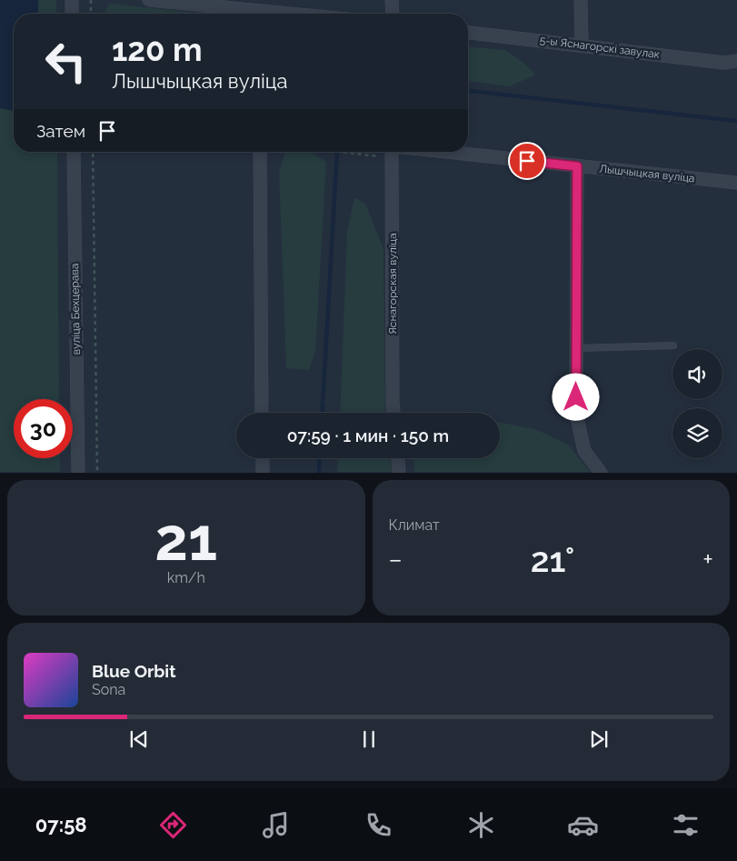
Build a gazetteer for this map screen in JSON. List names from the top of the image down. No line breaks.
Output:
{"streets":{"street":["5-ы Яснагорскі завулак","Лышчыцкая вуліца","Яснагорская вуліца","вуліца Бехцерава"]},"page":{"turn":["120 m","Лышчыцкая вуліца"],"then":"Затем","limit":"30","trip":"07:59 · 1 мин · 150 m","tile":[["21","km/h"],"Климат"],"heat":["−","21°","+"],"song":["Blue Orbit","Sona"],"tabs":"07:58"}}
